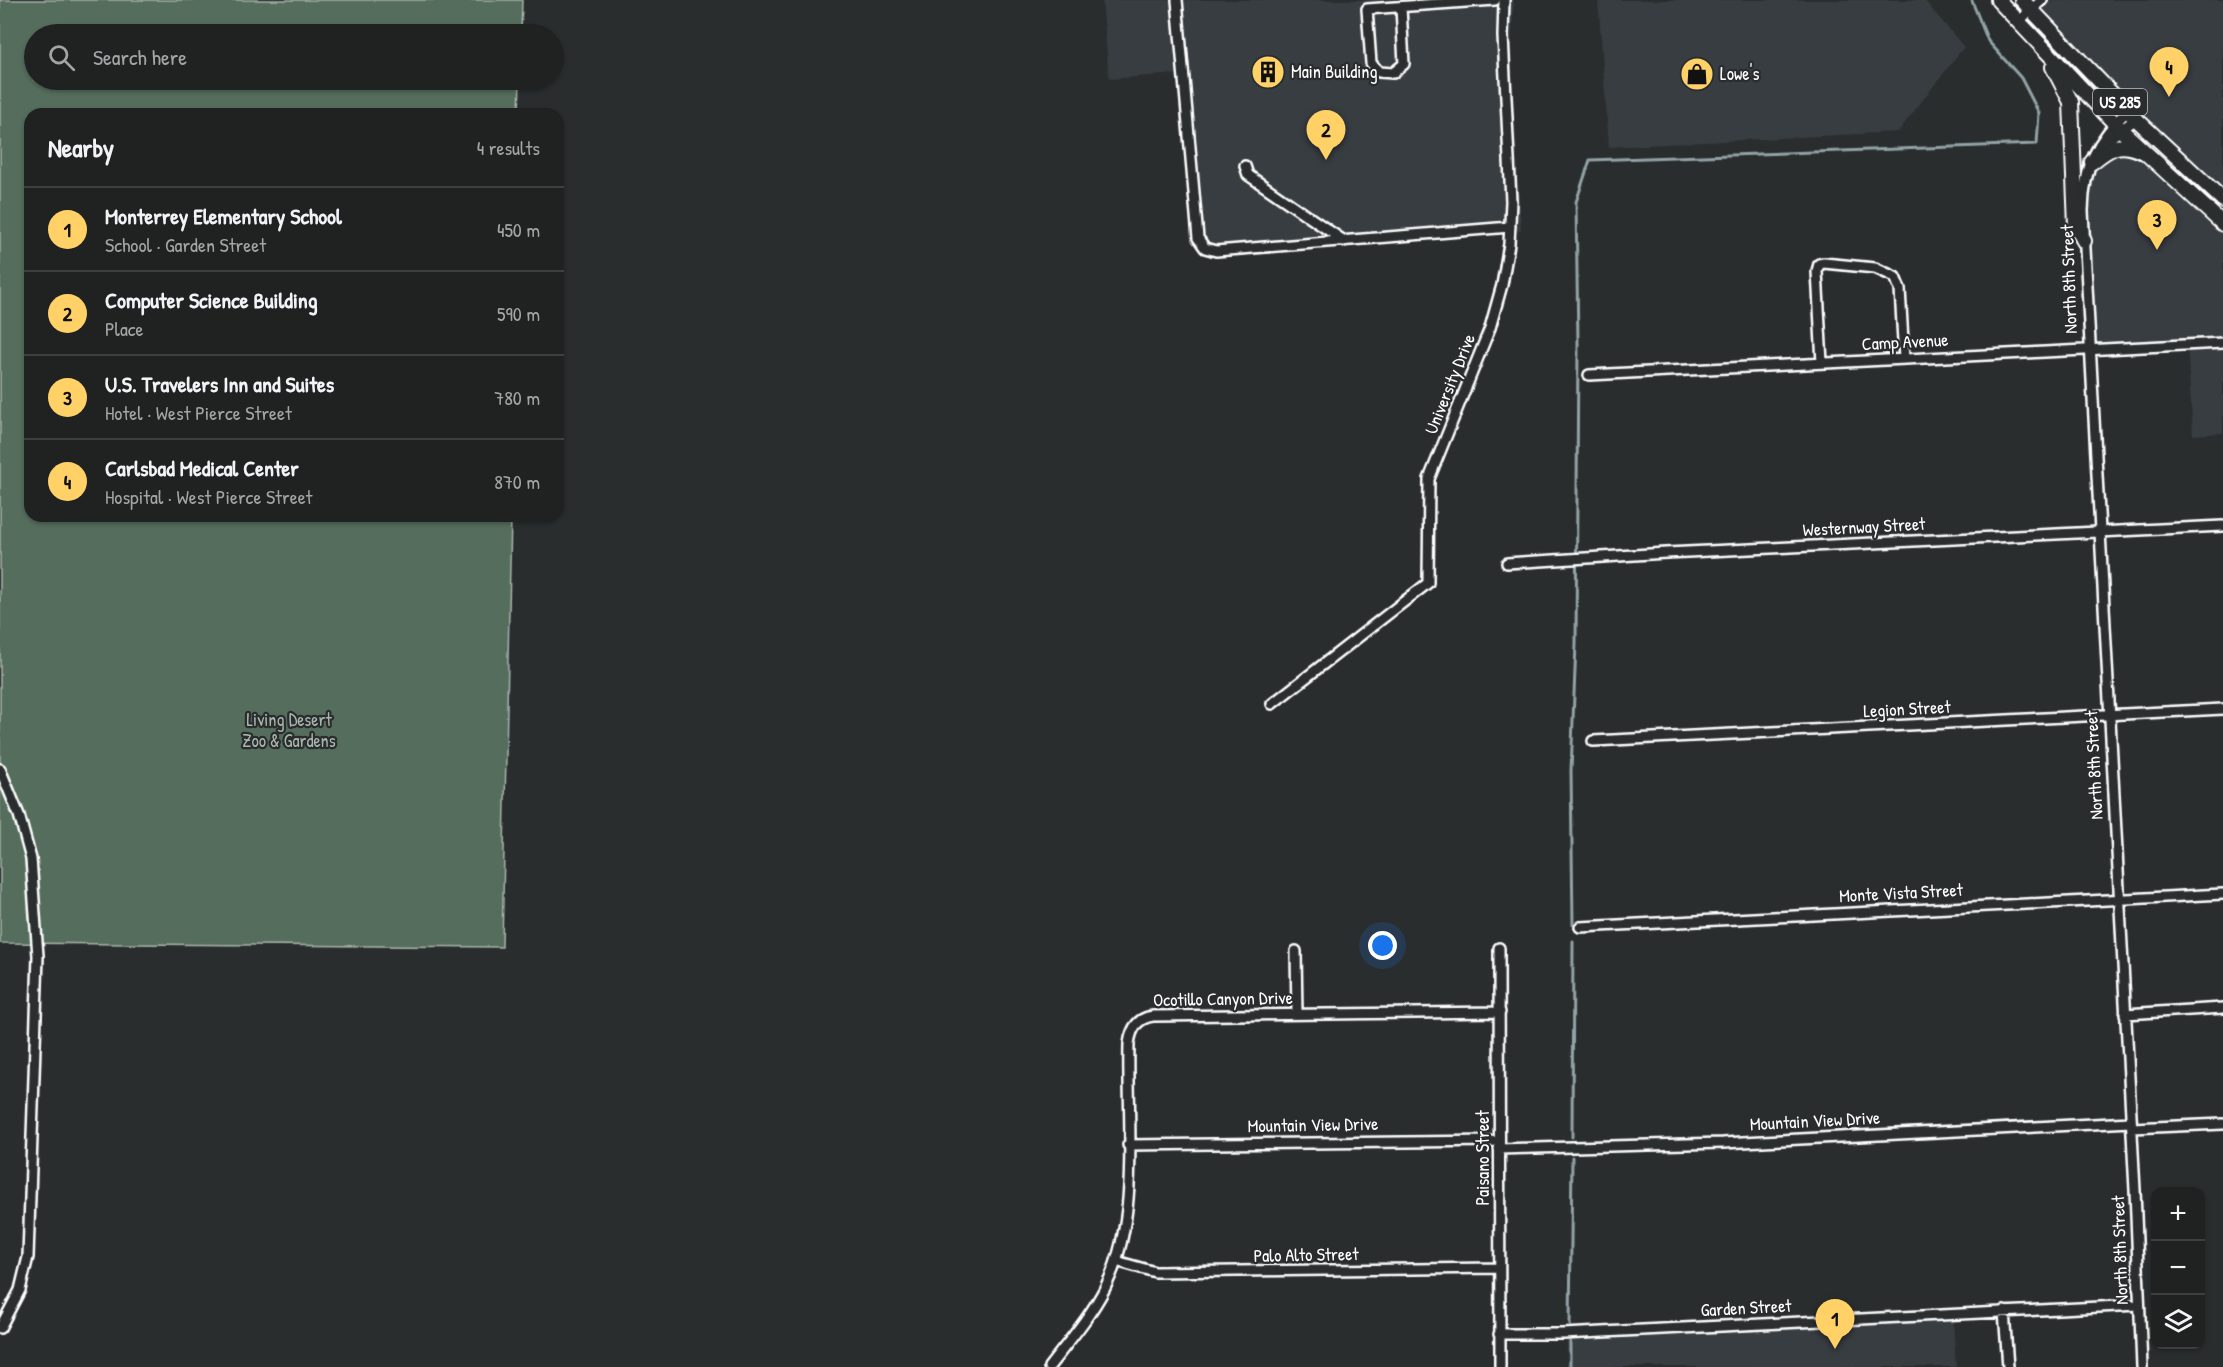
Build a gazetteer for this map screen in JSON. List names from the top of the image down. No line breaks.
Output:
{"streets":{"highway":["US 285"],"street":["North 8th Street","Camp Avenue","University Drive","Westernway Street","Legion Street","Monte Vista Street","Ocotillo Canyon Drive","Mountain View Drive","Paisano Street","Palo Alto Street","Garden Street"]},"crossings":[["US 285","North 8th Street"],["North 8th Street","Camp Avenue"],["North 8th Street","Westernway Street"],["North 8th Street","Legion Street"],["North 8th Street","Monte Vista Street"],["North 8th Street","Mountain View Drive"],["North 8th Street","Garden Street"],["Ocotillo Canyon Drive","Mountain View Drive"],["Ocotillo Canyon Drive","Paisano Street"],["Ocotillo Canyon Drive","Palo Alto Street"],["Mountain View Drive","Paisano Street"],["Paisano Street","Palo Alto Street"],["Paisano Street","Garden Street"]],"parks":["Living Desert Zoo & Gardens"],"places":{"building":["Main Building"],"shop":["Lowe's"]},"page":{"search":"Search here","pins":["4","2","3","1"],"heading":["Nearby","4 results"],"list":[{"mark":"1","name":"Monterrey Elementary School","note":"School · Garden Street","value":"450 m"},{"mark":"2","name":"Computer Science Building","note":"Place","value":"590 m"},{"mark":"3","name":"U.S. Travelers Inn and Suites","note":"Hotel · West Pierce Street","value":"780 m"},{"mark":"4","name":"Carlsbad Medical Center","note":"Hospital · West Pierce Street","value":"870 m"}],"map_buttons":["+","−"]}}
